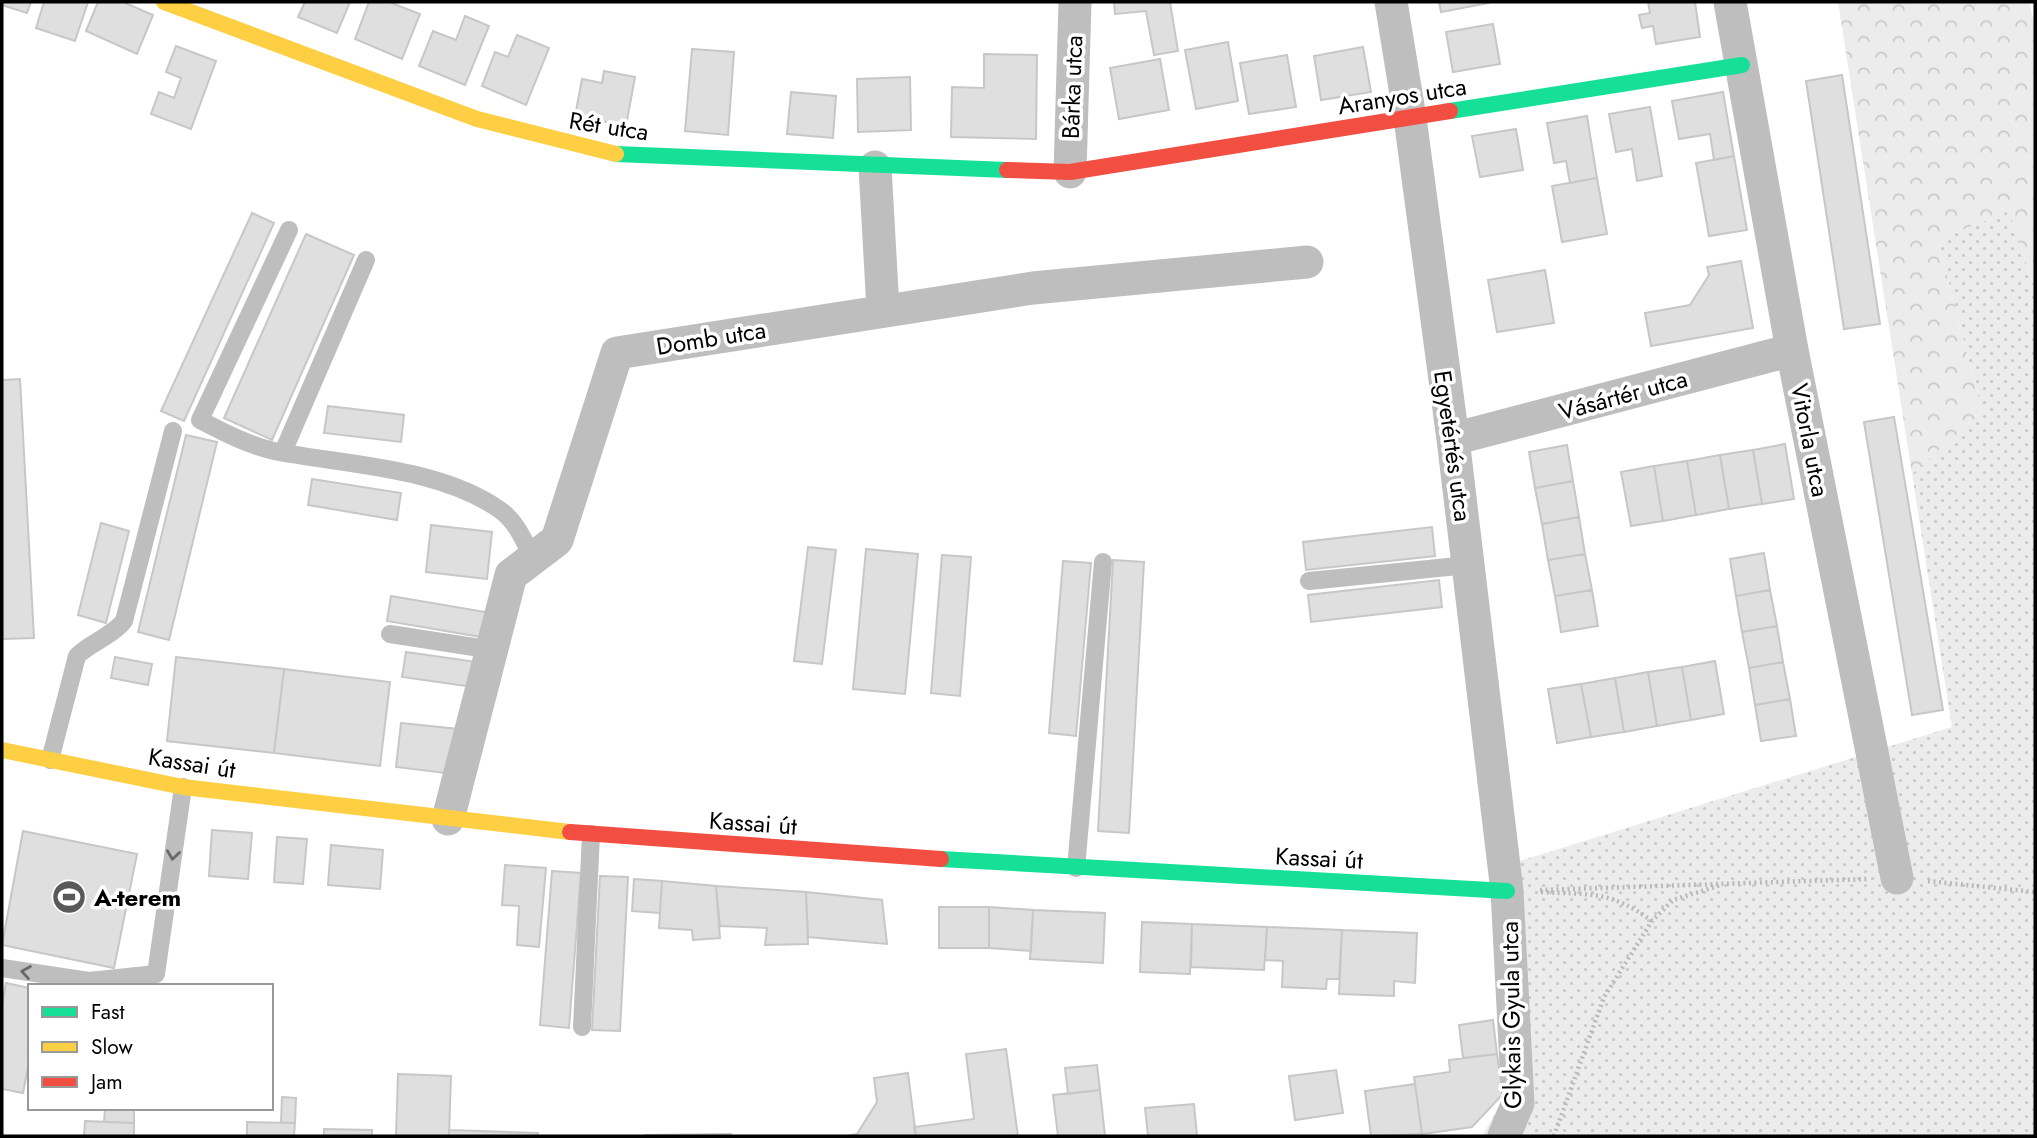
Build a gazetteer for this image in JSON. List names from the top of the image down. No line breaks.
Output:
{"streets":{"street":["Bárka utca","Aranyos utca","Rét utca","Domb utca","Vásártér utca","Vitorla utca","Egyetértés utca","Kassai út","Glykais Gyula utca"]},"crossings":[["Bárka utca","Aranyos utca"],["Bárka utca","Rét utca"],["Aranyos utca","Rét utca"],["Aranyos utca","Vitorla utca"],["Aranyos utca","Egyetértés utca"],["Domb utca","Kassai út"],["Vásártér utca","Vitorla utca"],["Vásártér utca","Egyetértés utca"],["Egyetértés utca","Kassai út"],["Egyetértés utca","Glykais Gyula utca"],["Kassai út","Glykais Gyula utca"]],"places":{"sports":["A-terem"]},"legend":["Fast","Slow","Jam"]}
